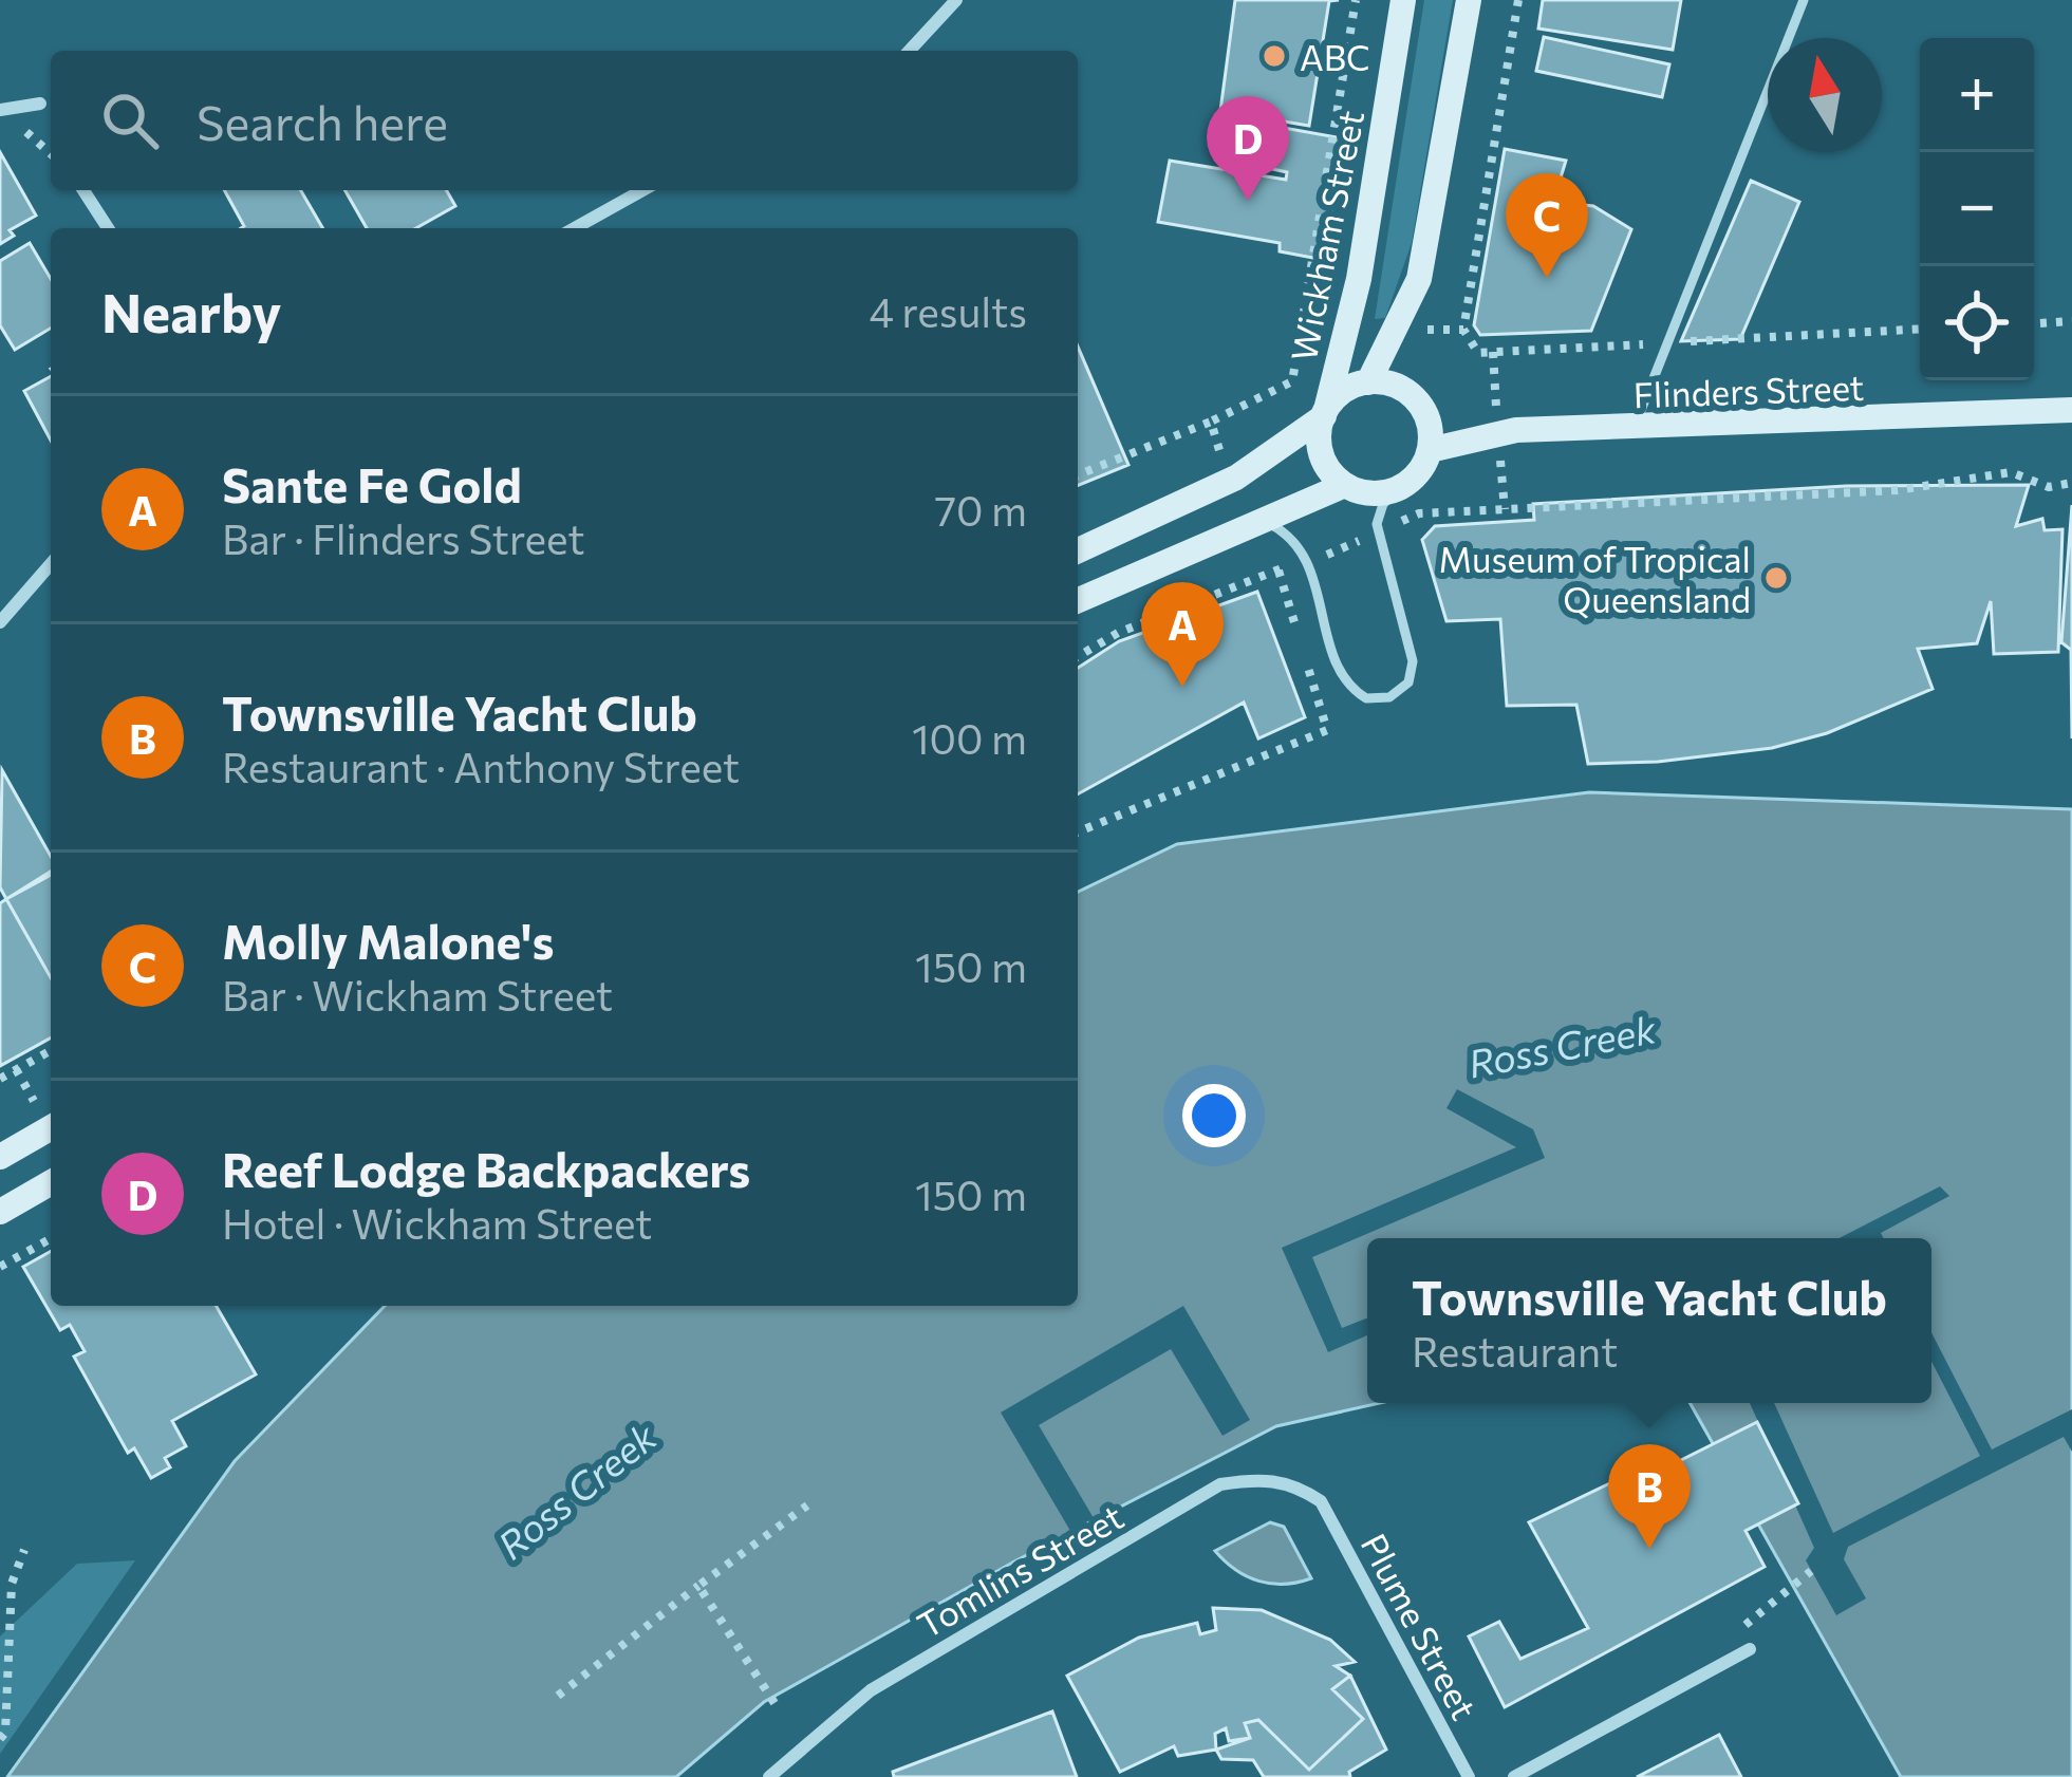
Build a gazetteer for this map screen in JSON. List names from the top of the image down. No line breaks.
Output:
{"streets":{"street":["Wickham Street","Flinders Street","Tomlins Street","Plume Street"]},"crossings":[["Wickham Street","Flinders Street"],["Tomlins Street","Plume Street"]],"water":["Ross Creek"],"places":["ABC","Museum of Tropical Queensland"],"north":"top","page":{"map_buttons":["+","−"],"search":"Search here","pins":["D","C","A","B"],"heading":["Nearby","4 results"],"list":[{"mark":"A","name":"Sante Fe Gold","note":"Bar · Flinders Street","value":"70 m"},{"mark":"B","name":"Townsville Yacht Club","note":"Restaurant · Anthony Street","value":"100 m"},{"mark":"C","name":"Molly Malone's","note":"Bar · Wickham Street","value":"150 m"},{"mark":"D","name":"Reef Lodge Backpackers","note":"Hotel · Wickham Street","value":"150 m"}],"popup":["Townsville Yacht Club","Restaurant"]}}
